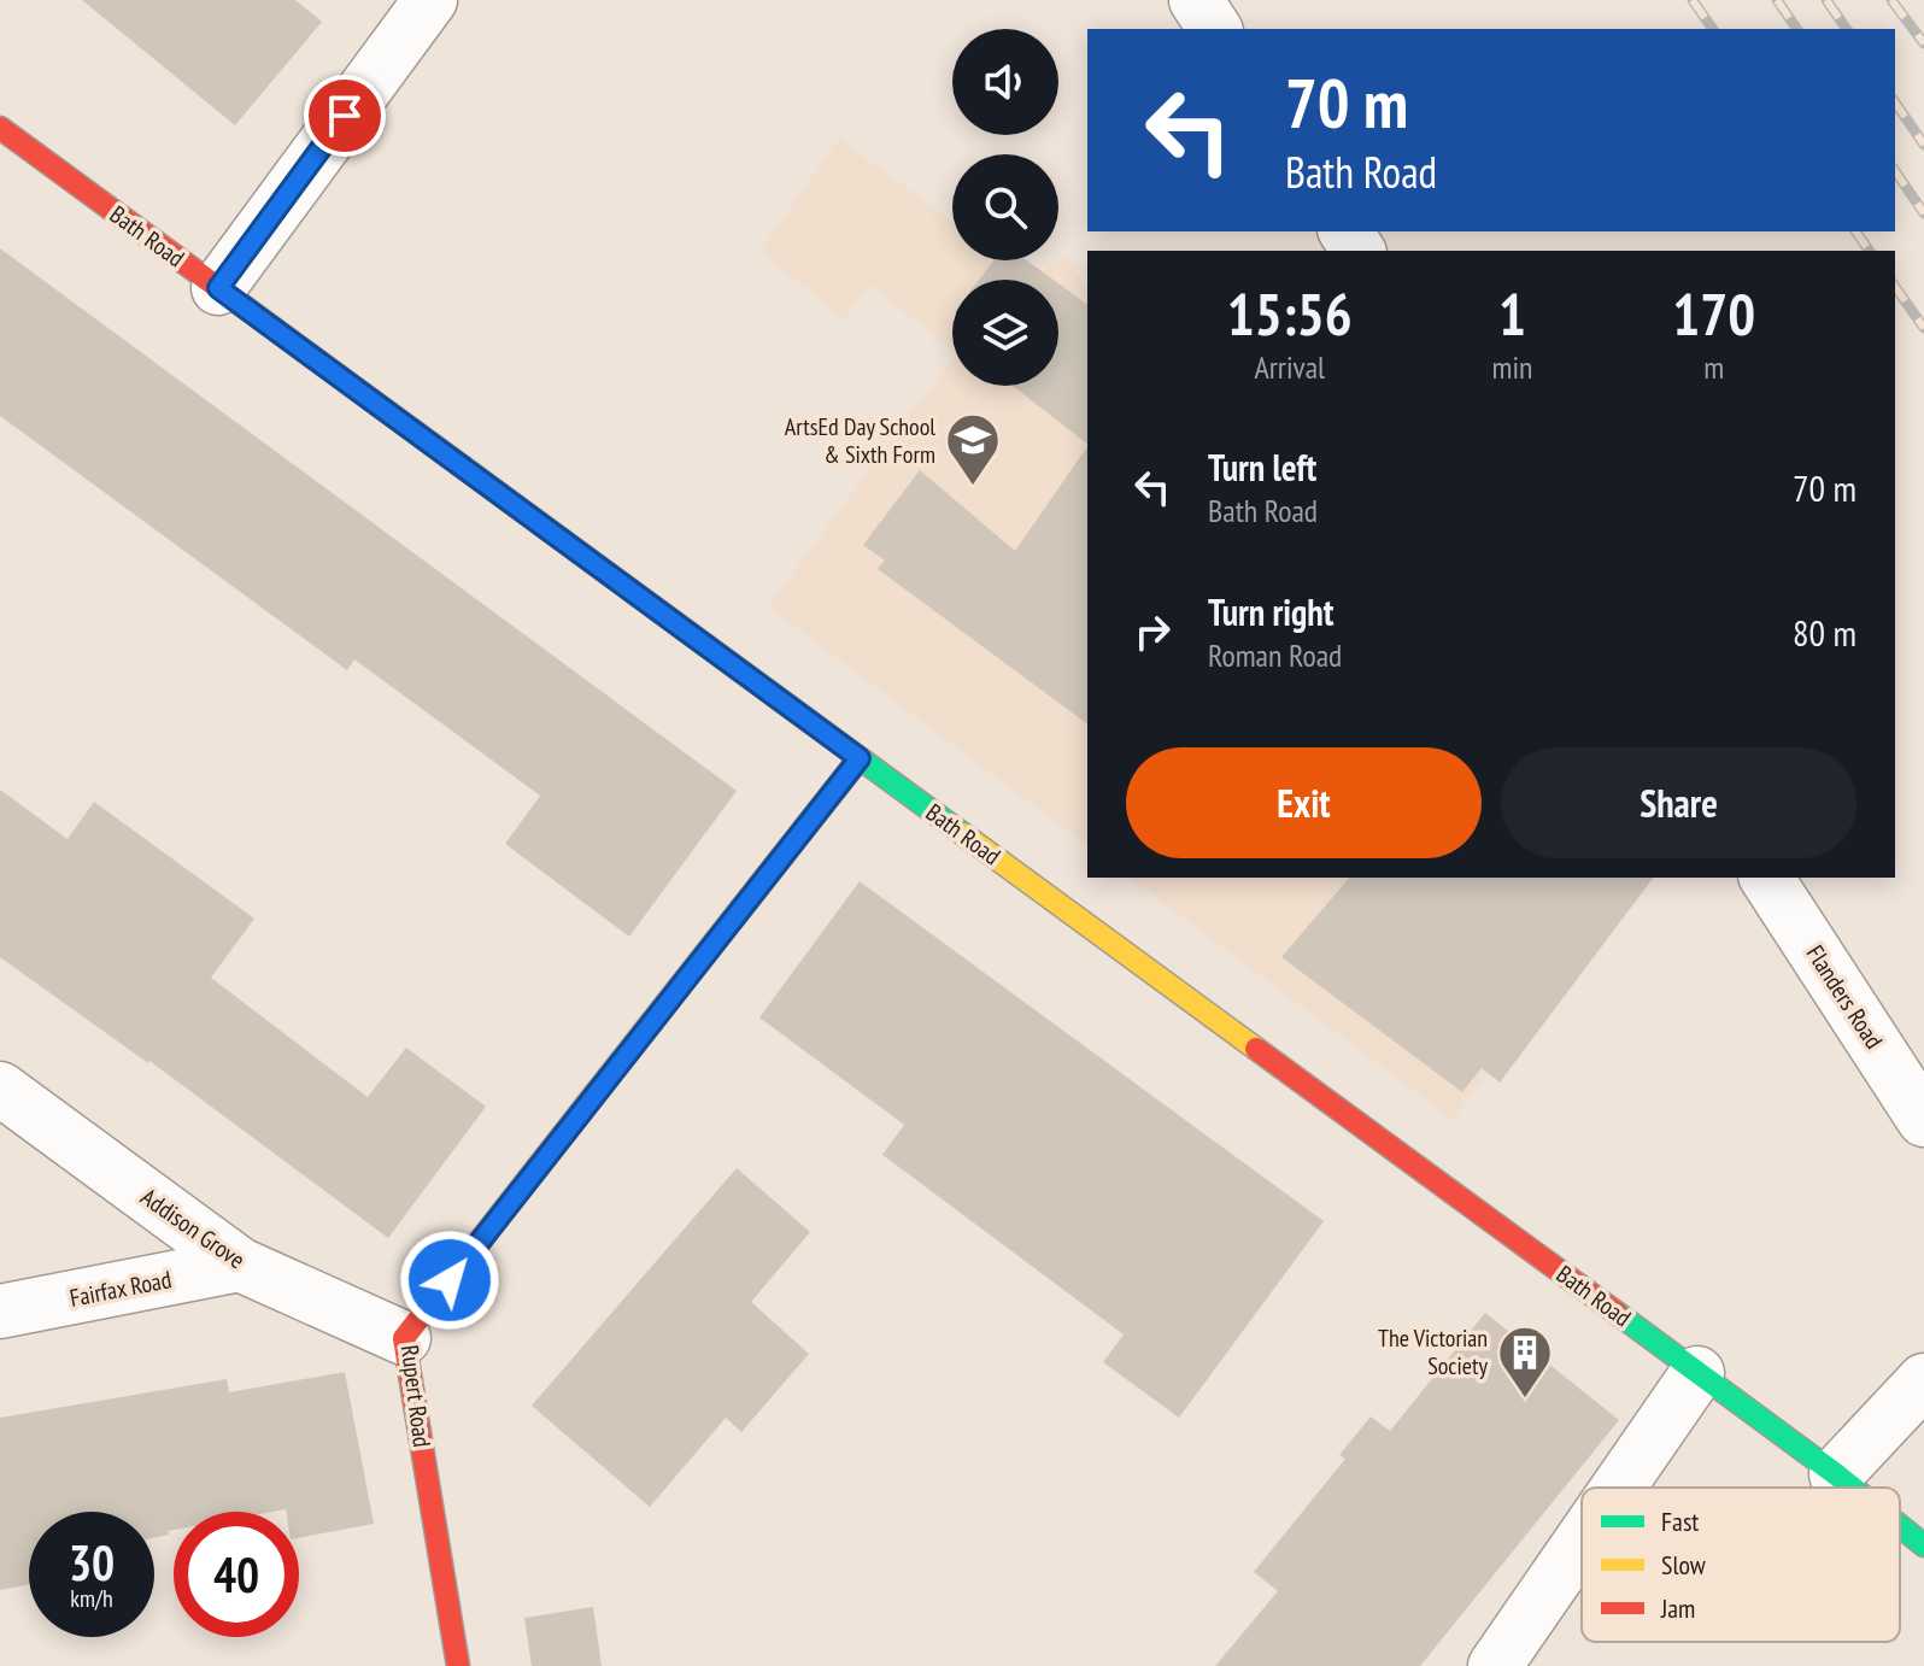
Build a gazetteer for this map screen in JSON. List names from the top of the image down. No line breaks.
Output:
{"streets":{"main road":["Bath Road","Rupert Road"],"street":["Flanders Road","Addison Grove","Fairfax Road"]},"crossings":[["Bath Road","Rupert Road"],["Addison Grove","Fairfax Road"],["Addison Grove","Rupert Road"]],"places":{"school or university":["ArtsEd Day School & Sixth Form"],"building":["The Victorian Society"]},"legend":["Fast","Slow","Jam"],"page":{"turn":["70 m","Bath Road"],"eta":["15:56","Arrival","1","min","170","m"],"list":[{"name":"Turn left","note":"Bath Road","value":"70 m"},{"name":"Turn right","note":"Roman Road","value":"80 m"}],"buttons":["Exit","Share"],"speed":"30 km/h","limit":"40"}}
